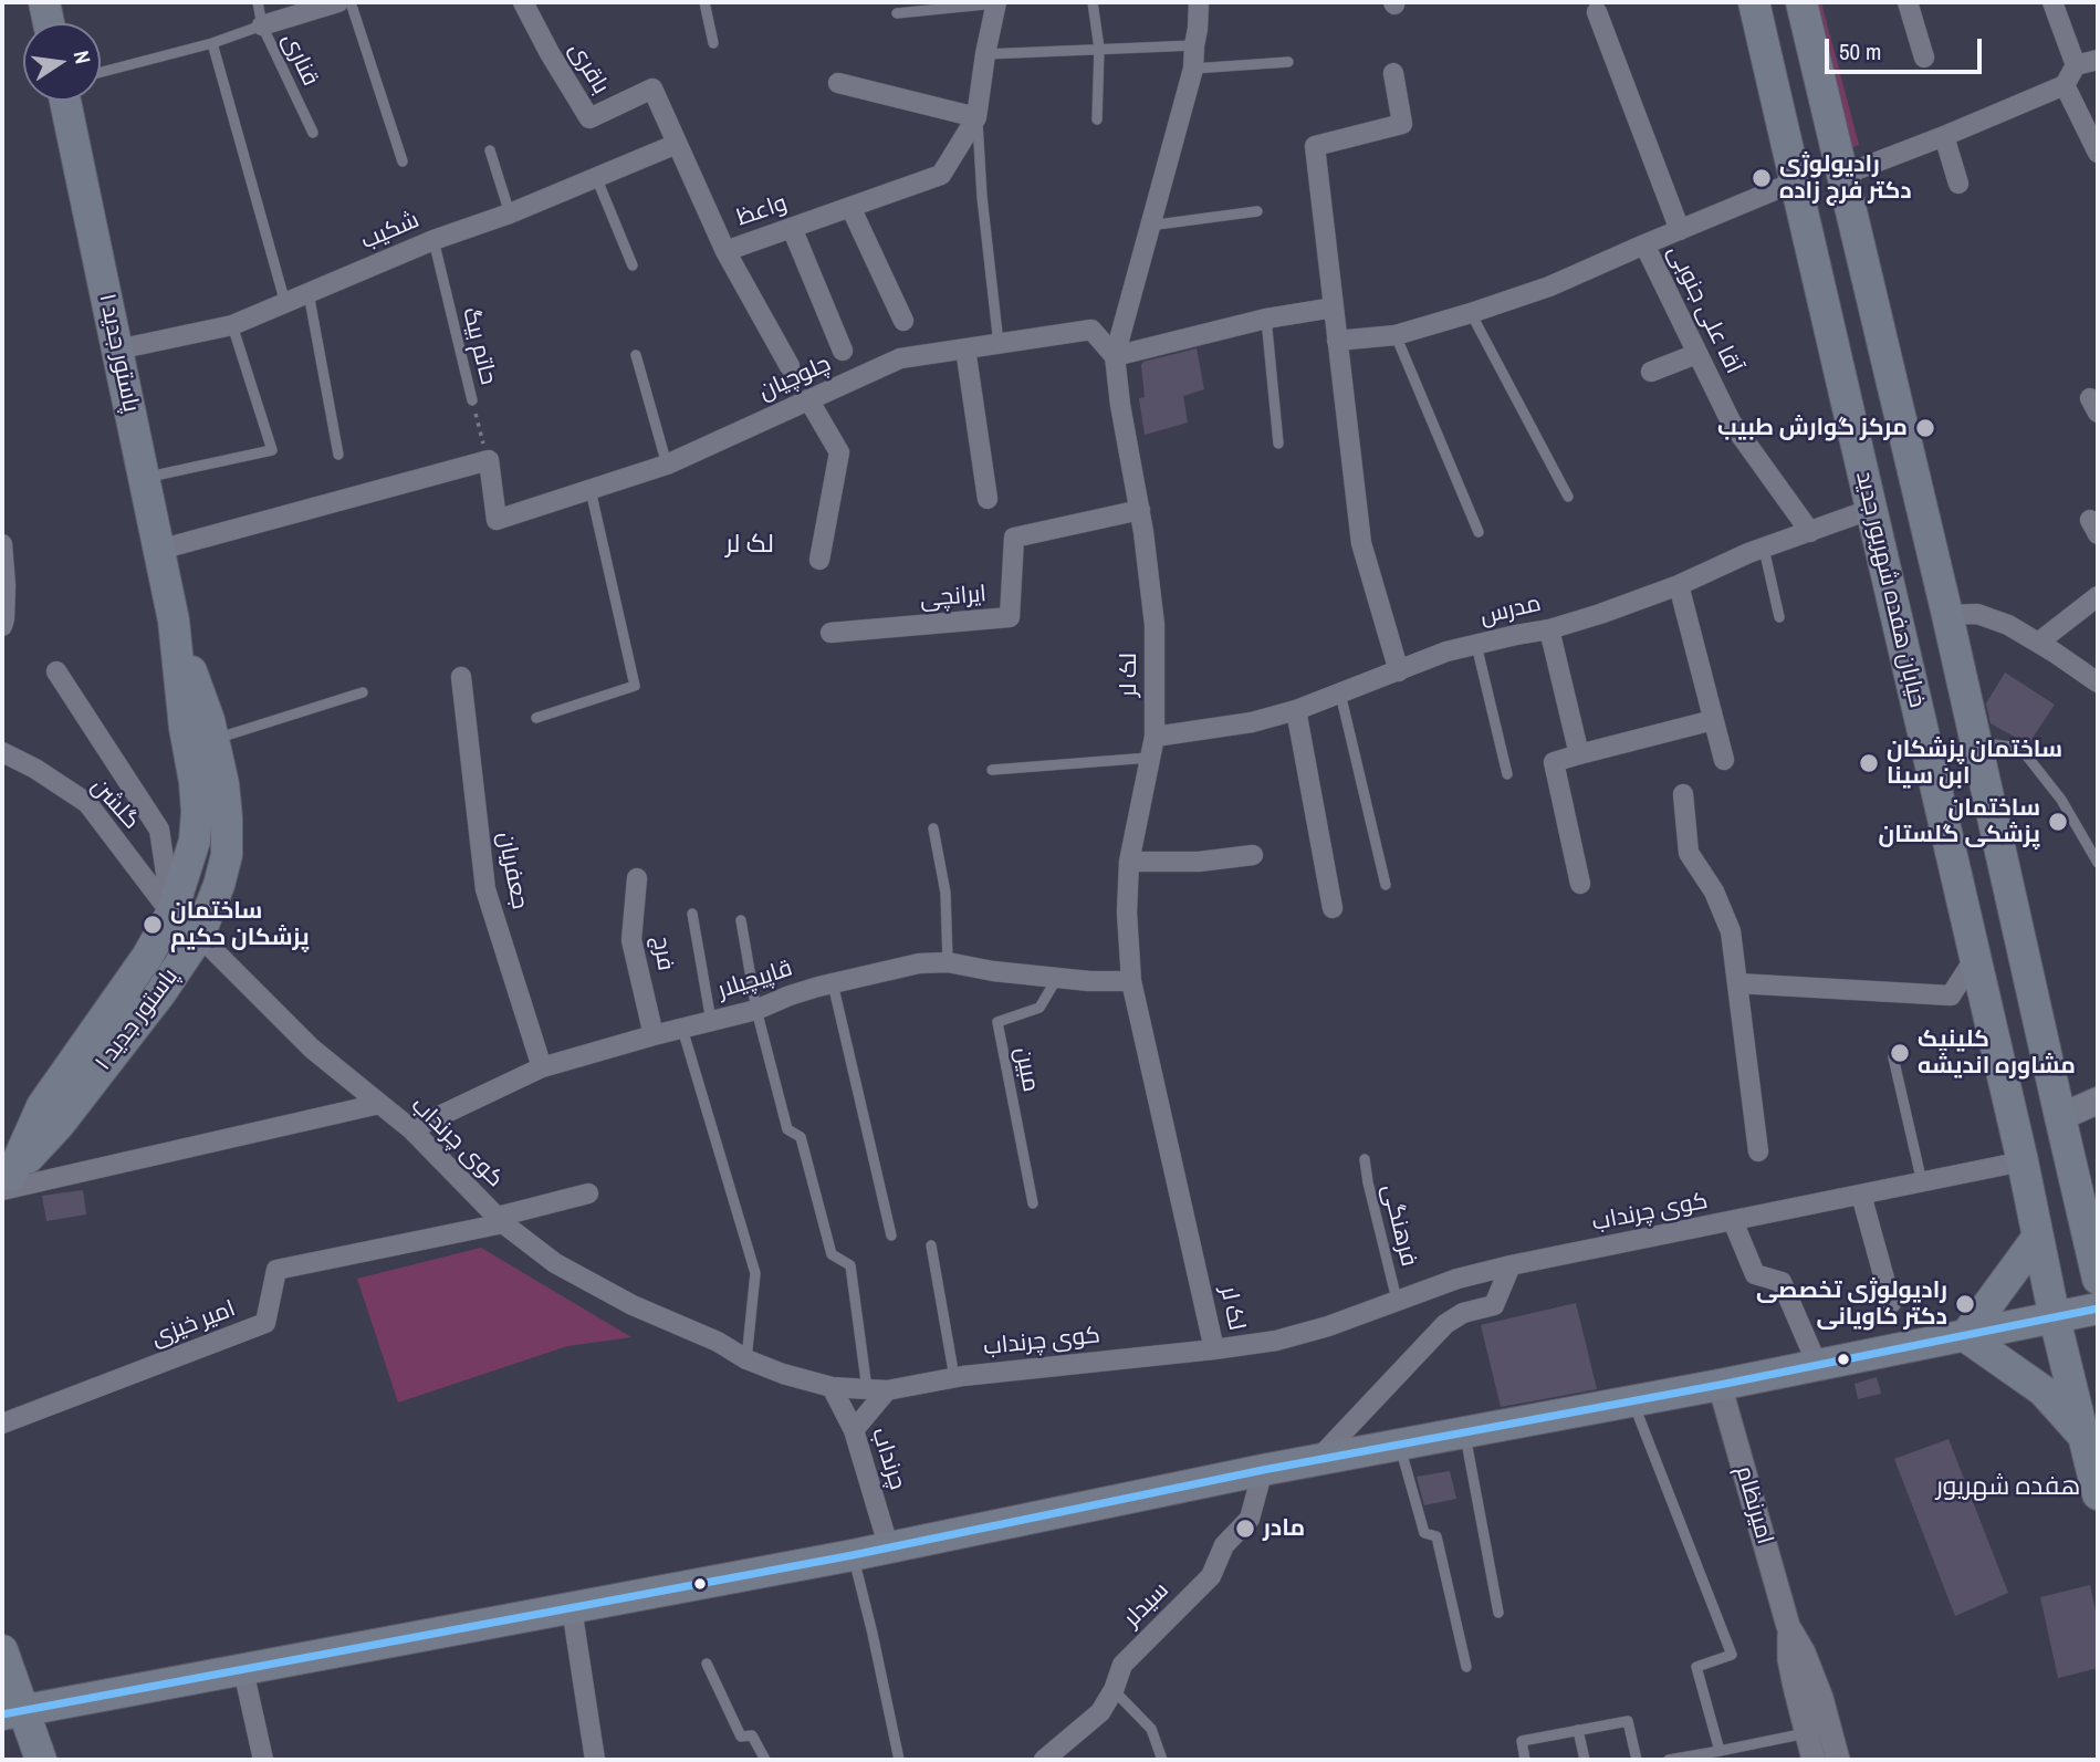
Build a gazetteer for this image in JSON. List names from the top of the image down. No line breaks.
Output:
{"streets":{"main road":["پاستور جدید ۱","خیابان هفده شهریور جدید"],"street":["باقری","واعظ","شکیب","آقا علی جنوبی","چلوچیان","ایرانچی","مدرس","لک لر","گلشن","جعفریان","فرج","قاپیچیلار","کوی چرنداب","امیر خیزی","چرنداب","امیرنظام","سیدلر"],"lane":["قناری","حاتم بیگ","مبین","فرهنگی"]},"crossings":[["باقری","واعظ"],["واعظ","شکیب"],["شکیب","حاتم بیگ"],["شکیب","پاستور جدید ۱"],["آقا علی جنوبی","خیابان هفده شهریور جدید"],["آقا علی جنوبی","مدرس"],["حاتم بیگ","چلوچیان"],["پاستور جدید ۱","گلشن"],["پاستور جدید ۱","کوی چرنداب"],["چلوچیان","لک لر"],["خیابان هفده شهریور جدید","مدرس"],["خیابان هفده شهریور جدید","کوی چرنداب"],["ایرانچی","لک لر"],["مدرس","لک لر"],["لک لر","قاپیچیلار"],["لک لر","کوی چرنداب"],["گلشن","کوی چرنداب"],["جعفریان","قاپیچیلار"],["فرج","قاپیچیلار"],["قاپیچیلار","مبین"],["قاپیچیلار","کوی چرنداب"],["کوی چرنداب","فرهنگی"],["کوی چرنداب","امیر خیزی"],["کوی چرنداب","چرنداب"]],"districts":["لک لر","هفده شهریور"],"places":["رادیولوژی دکتر فرج زاده","مرکز گوارش طبیب","ساختمان پزشکان ابن سینا","ساختمان پزشکی گلستان","ساختمان پزشکان حکیم","کلینیک مشاوره اندیشه","رادیولوژی تخصصی دکتر کاویانی","مادر"],"scale_bar":"50 m","north":"right"}
